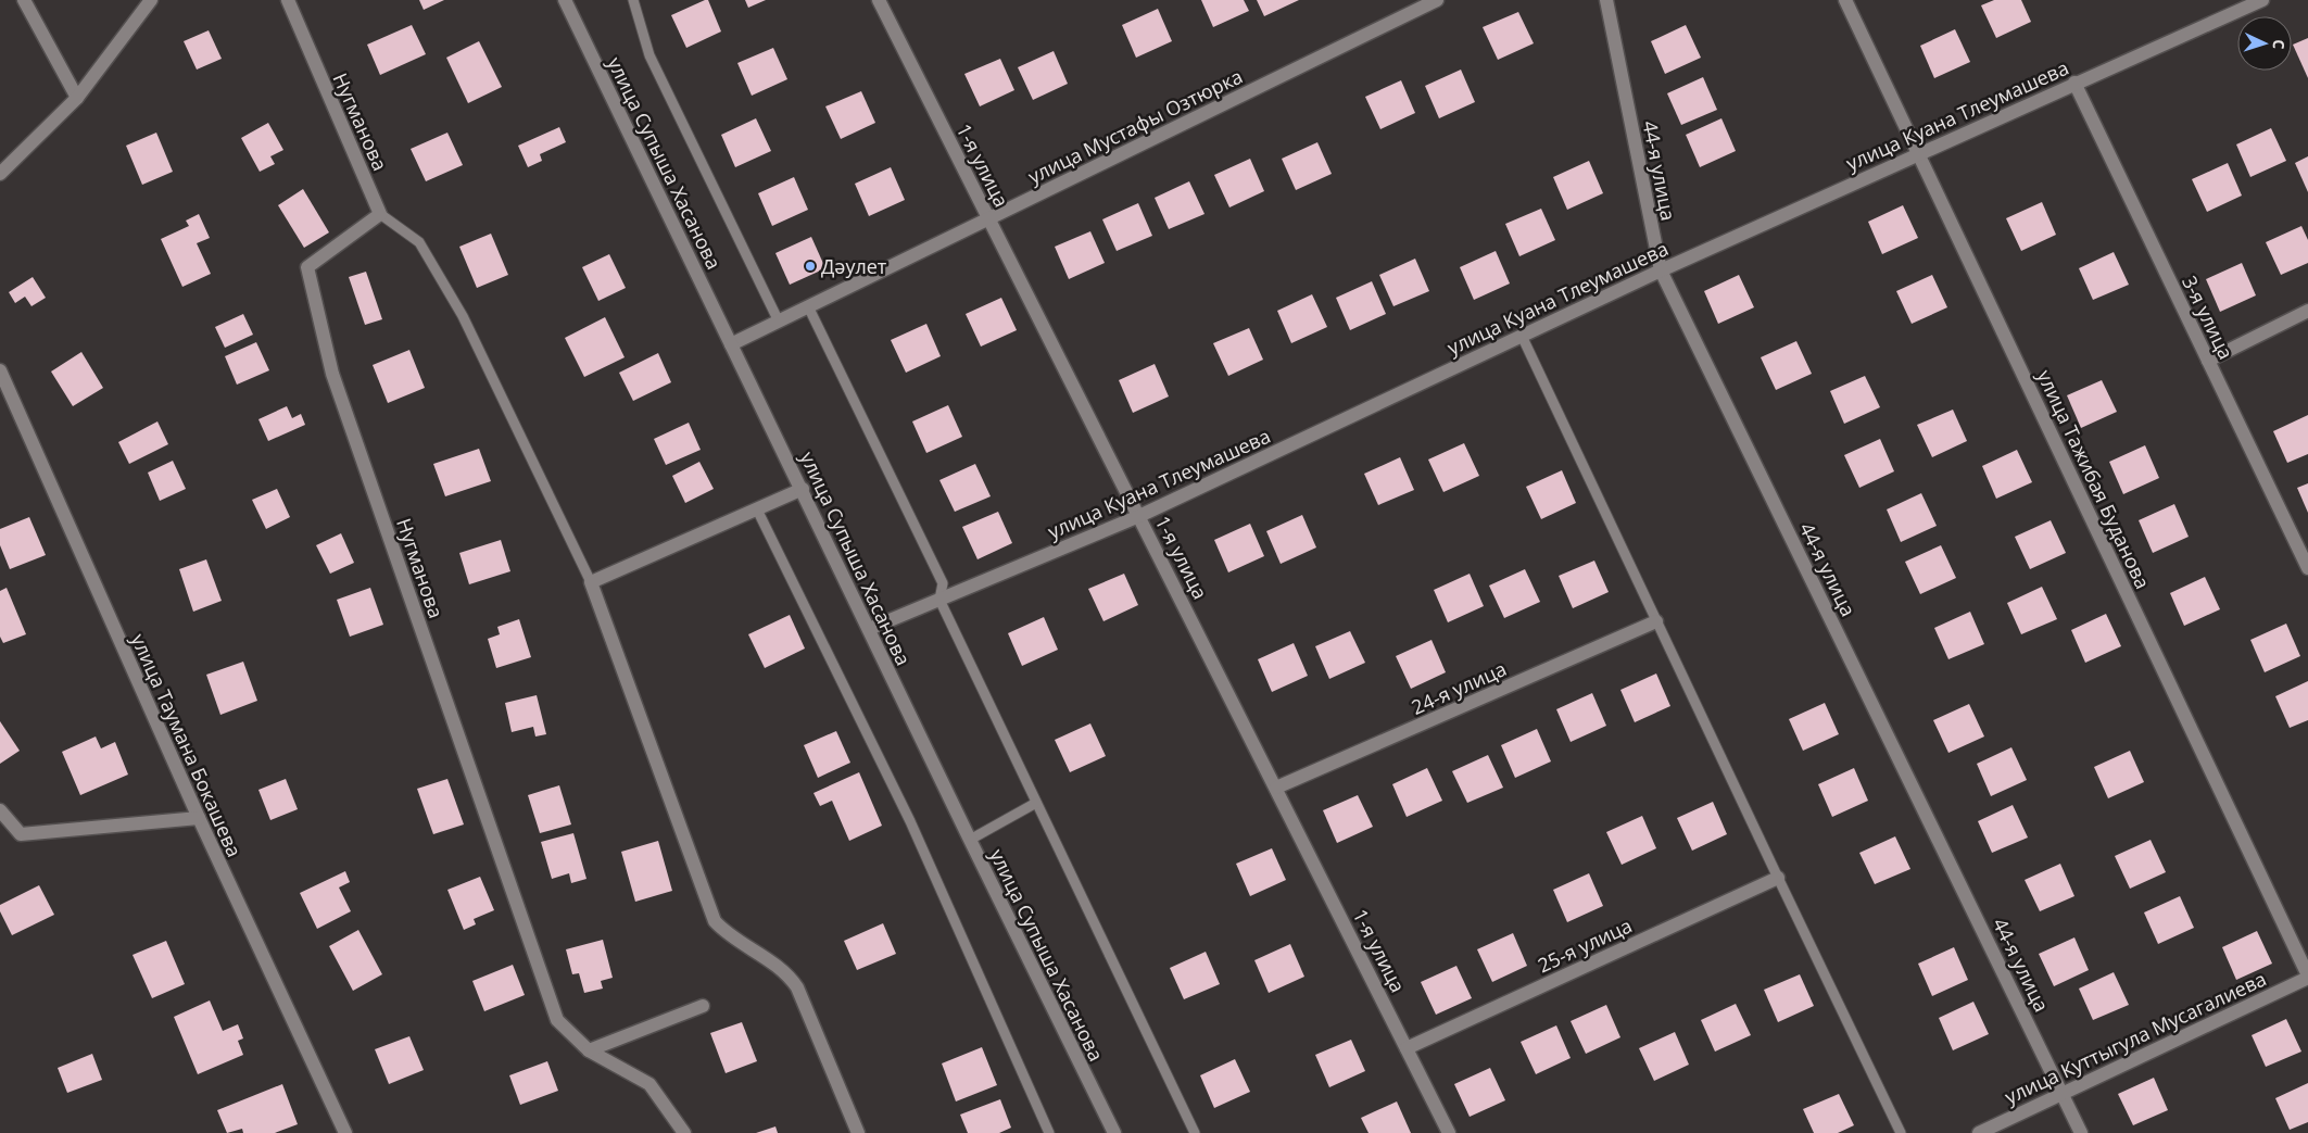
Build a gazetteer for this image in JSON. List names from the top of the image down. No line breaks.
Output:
{"streets":{"street":["улица Куана Тлеумашева","Нугманова","улица Мустафы Озтюрка","улица Супыша Хасанова","1-я улица","44-я улица","3-я улица","улица Тажибая Буданова","24-я улица","улица Таумана Бокашева","25-я улица","улица Куттыгула Мусагалиева"]},"crossings":[["улица Куана Тлеумашева","улица Супыша Хасанова"],["улица Куана Тлеумашева","1-я улица"],["улица Куана Тлеумашева","44-я улица"],["улица Куана Тлеумашева","3-я улица"],["улица Куана Тлеумашева","улица Тажибая Буданова"],["улица Мустафы Озтюрка","улица Супыша Хасанова"],["улица Мустафы Озтюрка","1-я улица"],["1-я улица","24-я улица"],["1-я улица","25-я улица"],["44-я улица","улица Куттыгула Мусагалиева"],["улица Тажибая Буданова","улица Куттыгула Мусагалиева"]],"places":["Дәулет"],"north":"right"}
